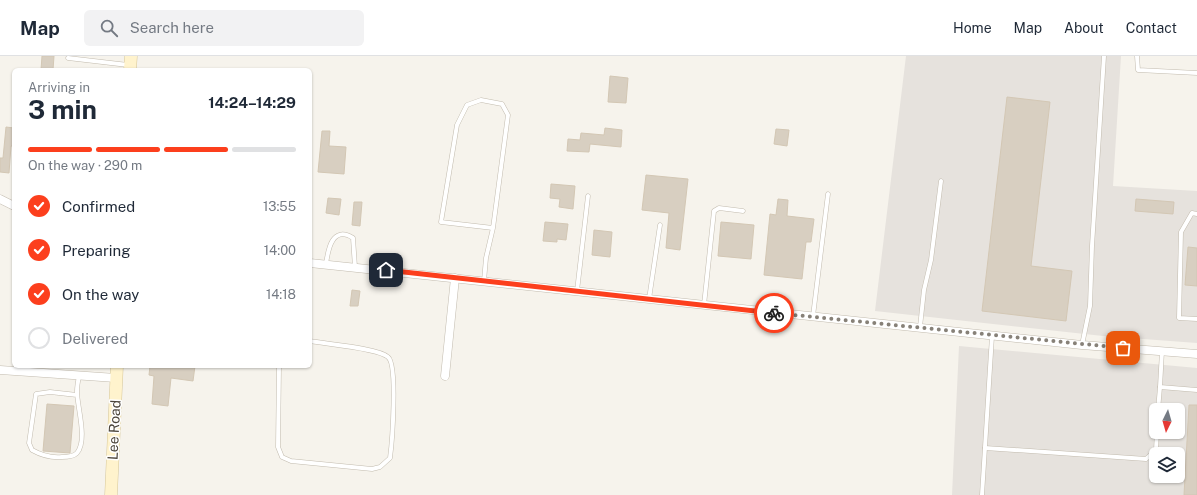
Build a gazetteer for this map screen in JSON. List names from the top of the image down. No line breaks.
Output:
{"streets":{"main road":["Lee Road"]},"north":"bottom","page":{"header":"Map","search":"Search here","nav":["Home","Map","About","Contact"],"heading":["3 min","Arriving in","14:24–14:29"],"bar":"On the way · 290 m","list":[["Confirmed","13:55"],["Preparing","14:00"],["On the way","14:18"],"Delivered"]}}
